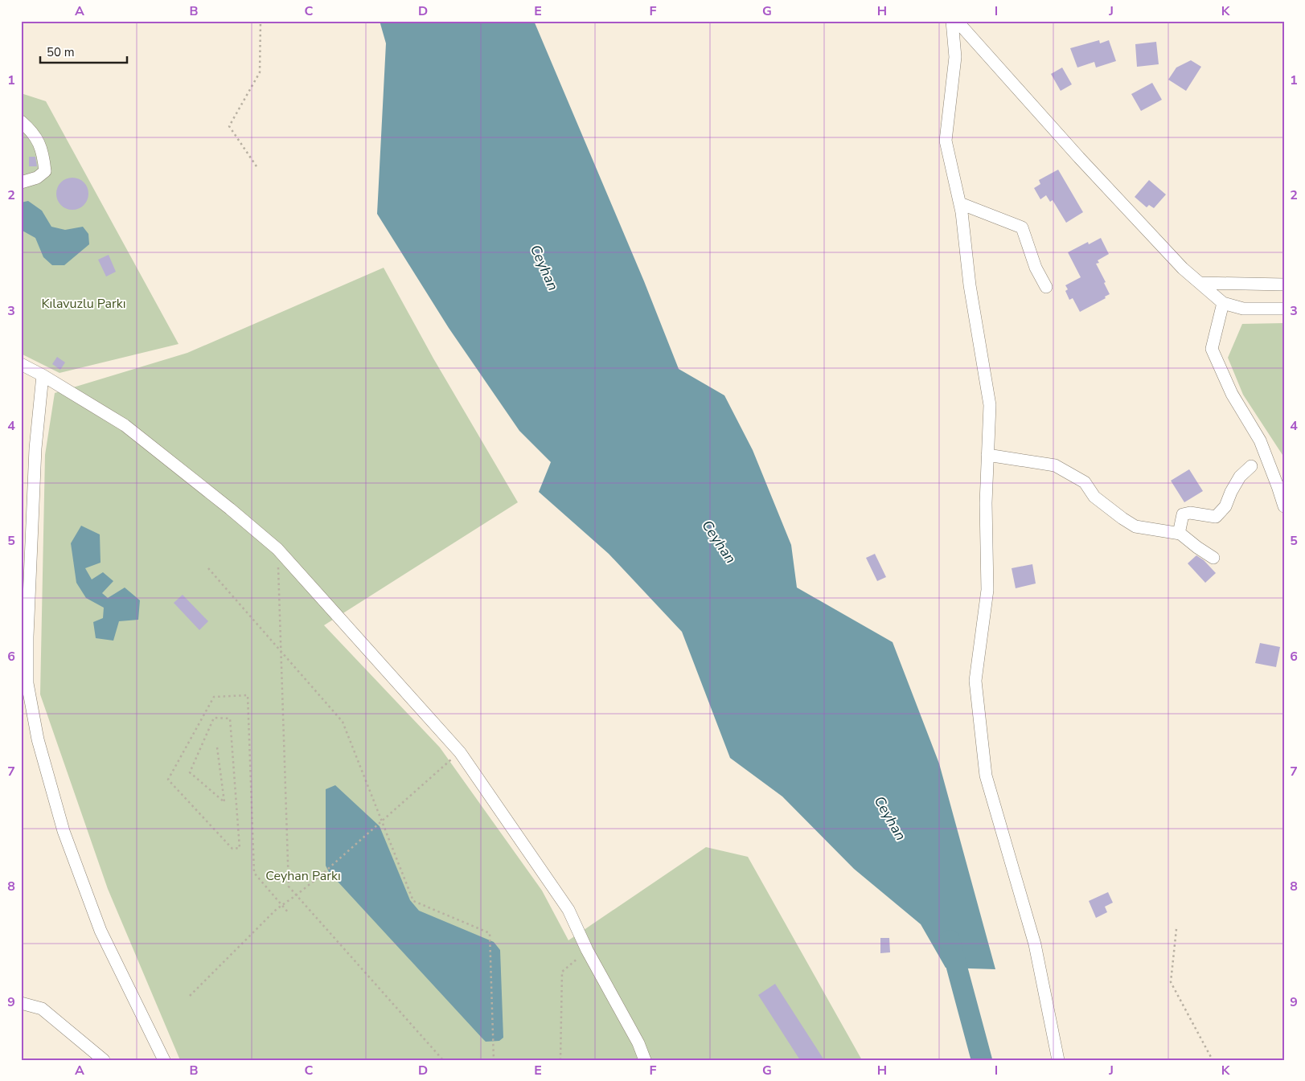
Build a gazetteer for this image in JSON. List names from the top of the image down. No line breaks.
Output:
{"water":["Ceyhan"],"parks":["Kılavuzlu Parkı","Ceyhan Parkı"],"scale_bar":"50 m","grid":{"columns":["A","B","C","D","E","F","G","H","I","J","K"],"rows":["1","2","3","4","5","6","7","8","9"]}}
